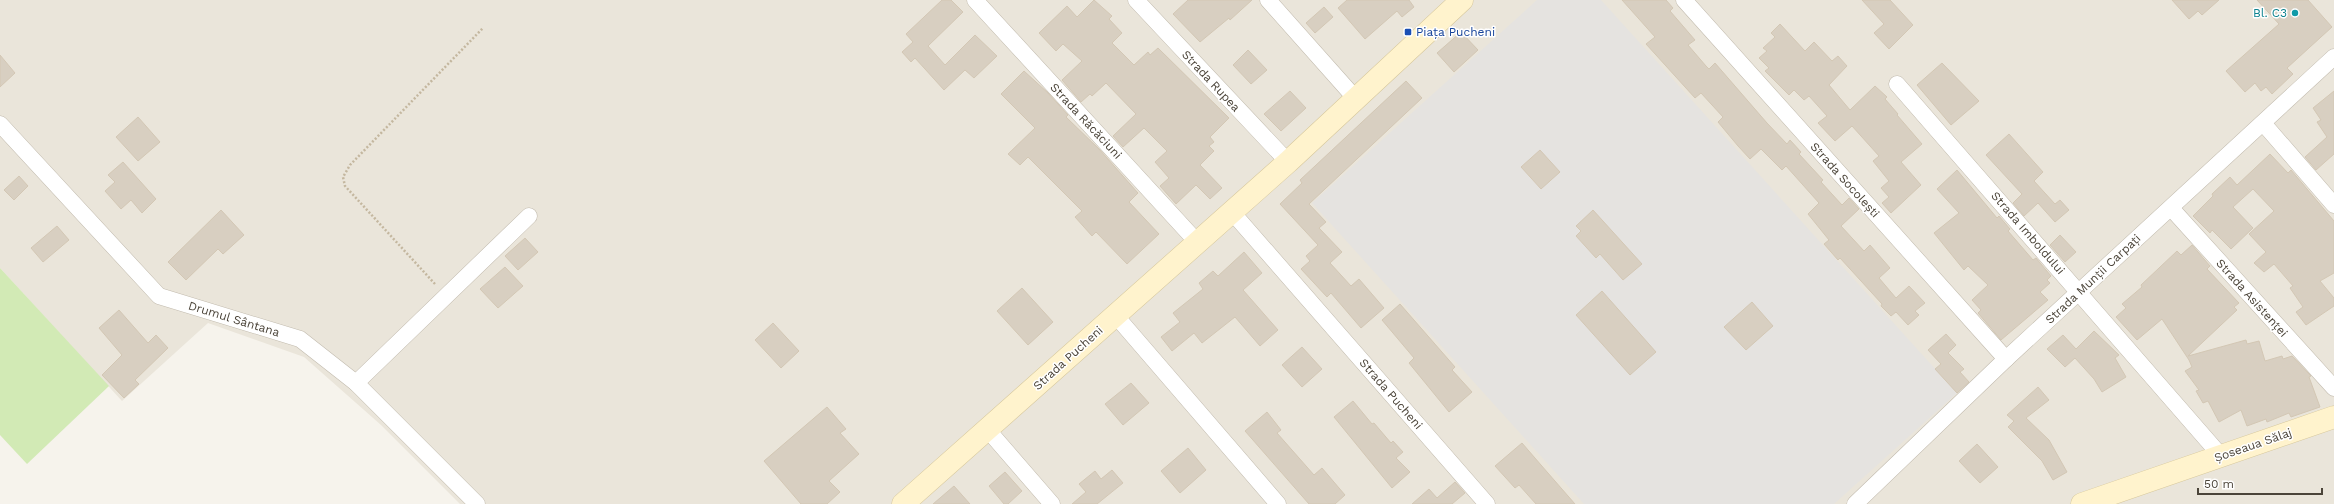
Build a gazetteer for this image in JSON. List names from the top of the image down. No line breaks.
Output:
{"streets":{"street":["Strada Rupea","Strada Răcăciuni","Strada Socolești","Strada Imboldului","Strada Munții Carpați","Strada Asistenței","Drumul Sântana","Strada Pucheni","Șoseaua Sălaj"]},"crossings":[["Strada Rupea","Strada Pucheni"],["Strada Răcăciuni","Strada Pucheni"],["Strada Socolești","Strada Munții Carpați"],["Strada Imboldului","Strada Munții Carpați"],["Strada Imboldului","Șoseaua Sălaj"],["Strada Munții Carpați","Strada Asistenței"]],"places":{"other":["Bl. C3"],"transit":["Piața Pucheni"]},"scale_bar":"50 m"}
